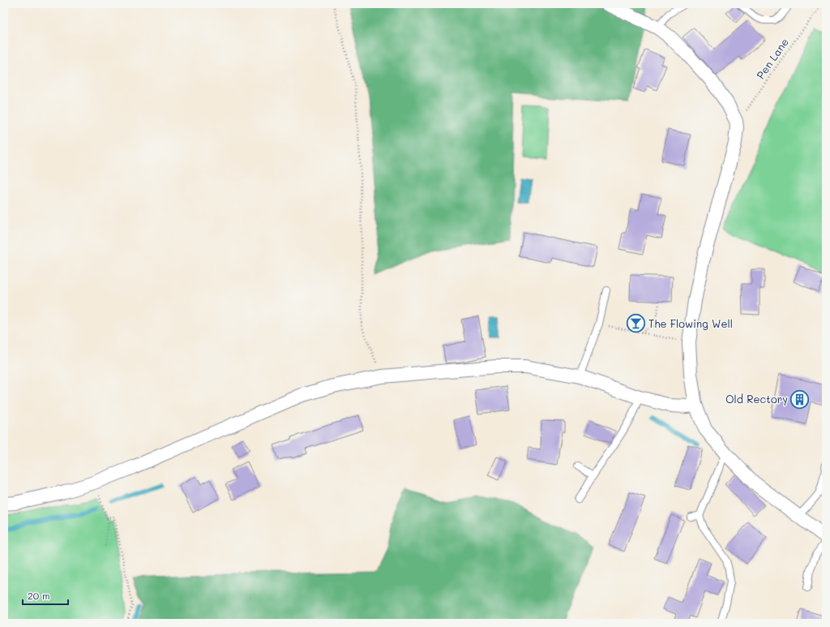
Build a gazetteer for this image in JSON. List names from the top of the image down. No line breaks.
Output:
{"streets":{"path":["Pen Lane"]},"places":{"bar":["The Flowing Well"],"building":["Old Rectory"]},"scale_bar":"20 m"}
